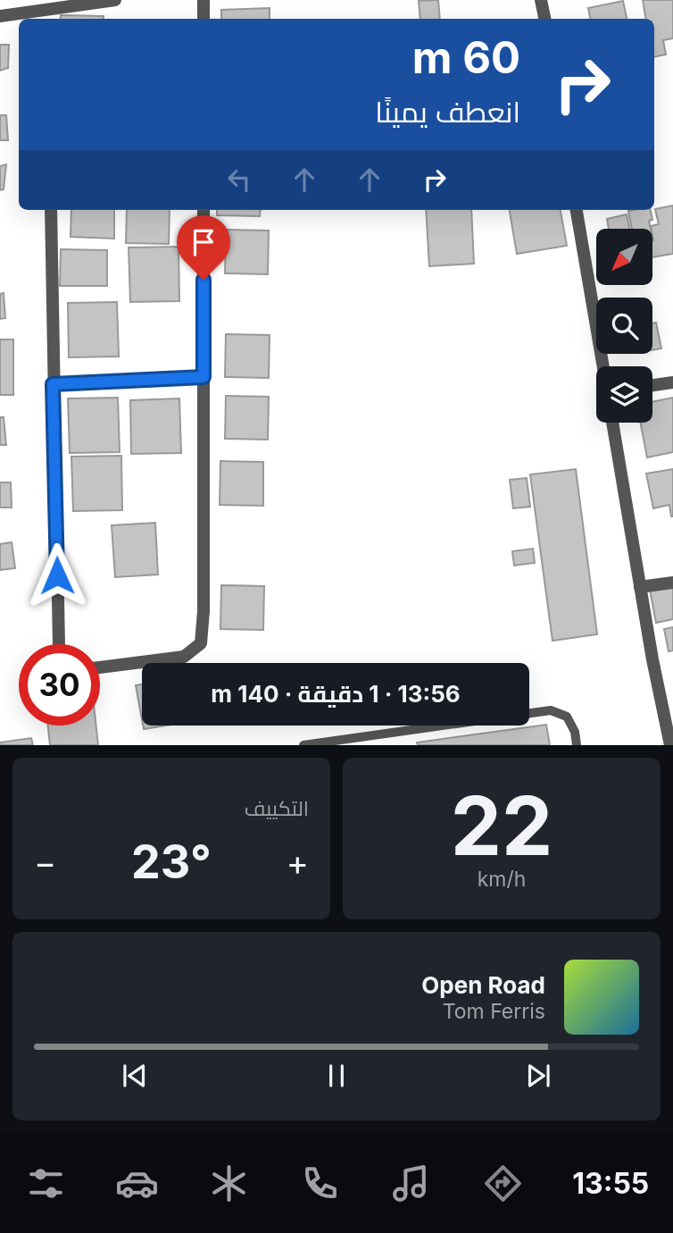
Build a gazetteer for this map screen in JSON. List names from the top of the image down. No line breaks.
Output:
{"north":"bottom left","page":{"turn":["60 m","انعطف يمينًا"],"limit":"30","trip":"13:56 · 1 دقيقة · 140 m","tile":[["22","km/h"],"التكييف"],"heat":["−","23°","+"],"song":["Open Road","Tom Ferris"],"tabs":"13:55"}}
